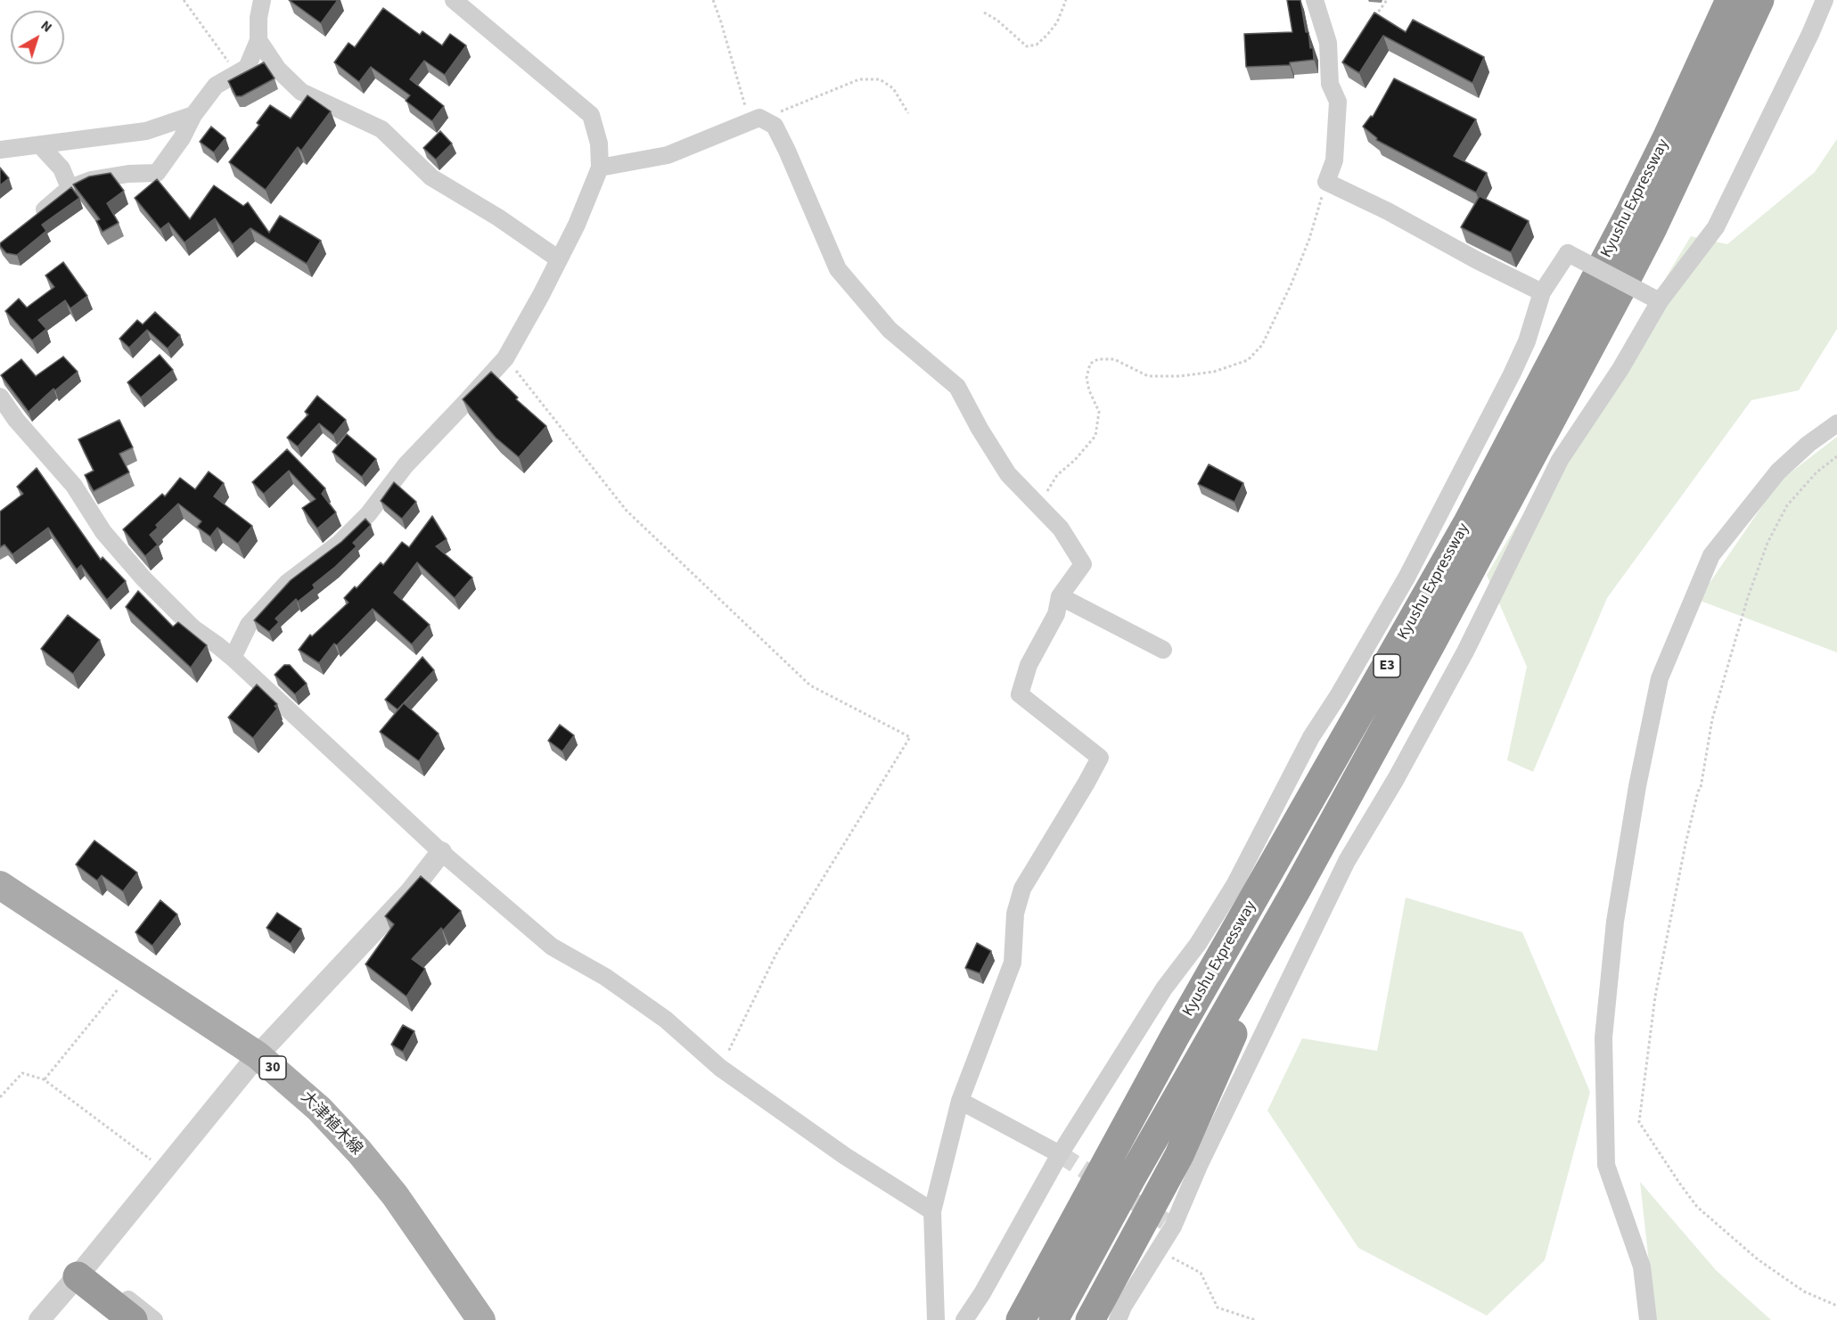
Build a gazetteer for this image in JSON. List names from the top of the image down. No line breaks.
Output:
{"streets":{"highway":["Kyushu Expressway","E3"],"main road":["30","大津植木線"]},"north":"top right"}
